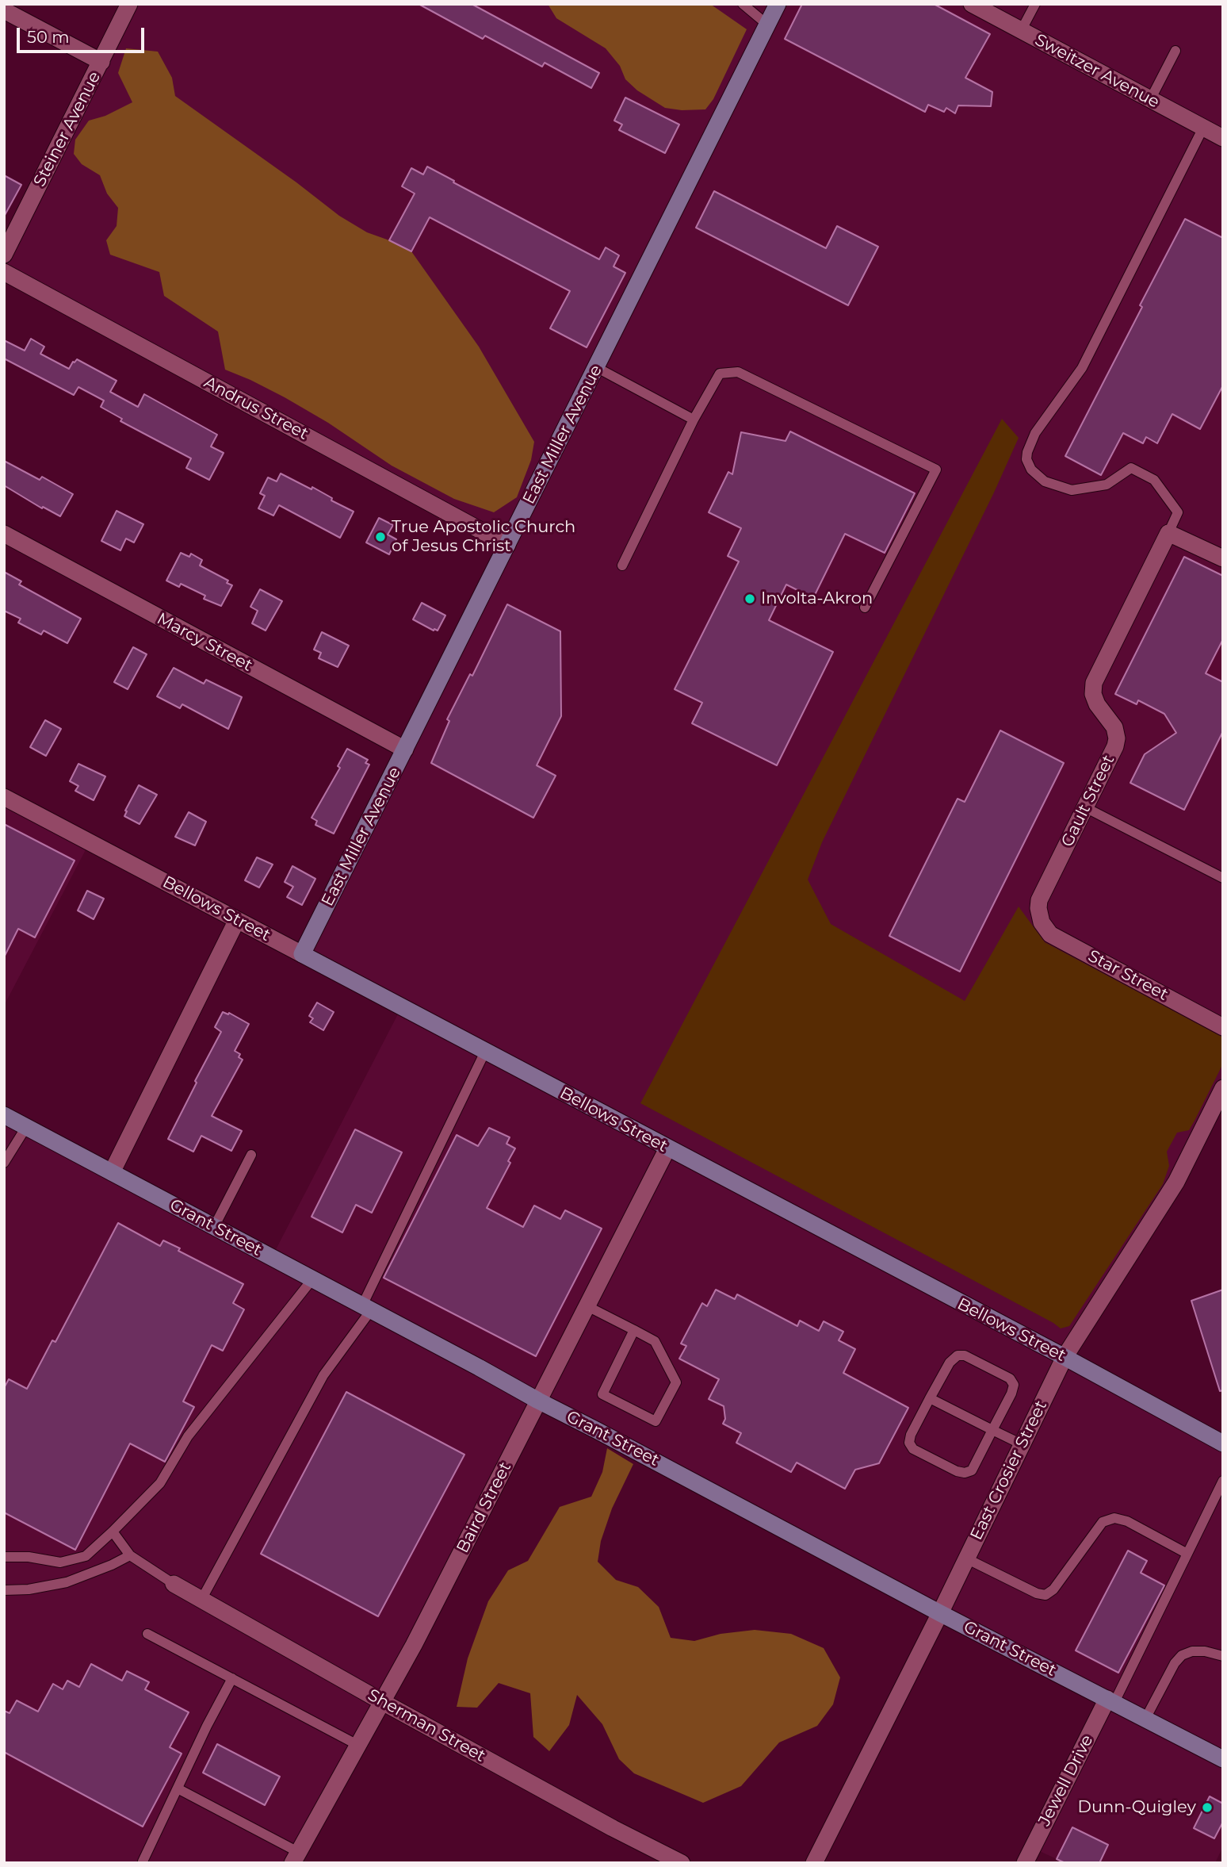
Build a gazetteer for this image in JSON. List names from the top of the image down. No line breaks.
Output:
{"streets":{"street":["Sweitzer Avenue","Steiner Avenue","Andrus Street","East Miller Avenue","Marcy Street","Gault Street","Bellows Street","Star Street","Grant Street","East Crosier Street","Baird Street","Sherman Street","Jewell Drive"]},"crossings":[["Andrus Street","East Miller Avenue"],["East Miller Avenue","Marcy Street"],["East Miller Avenue","Bellows Street"],["Gault Street","Star Street"],["Bellows Street","East Crosier Street"],["Bellows Street","Baird Street"],["Grant Street","East Crosier Street"],["Grant Street","Baird Street"],["Grant Street","Jewell Drive"],["Baird Street","Sherman Street"]],"places":["True Apostolic Church of Jesus Christ","Involta-Akron","Dunn-Quigley"],"scale_bar":"50 m"}
